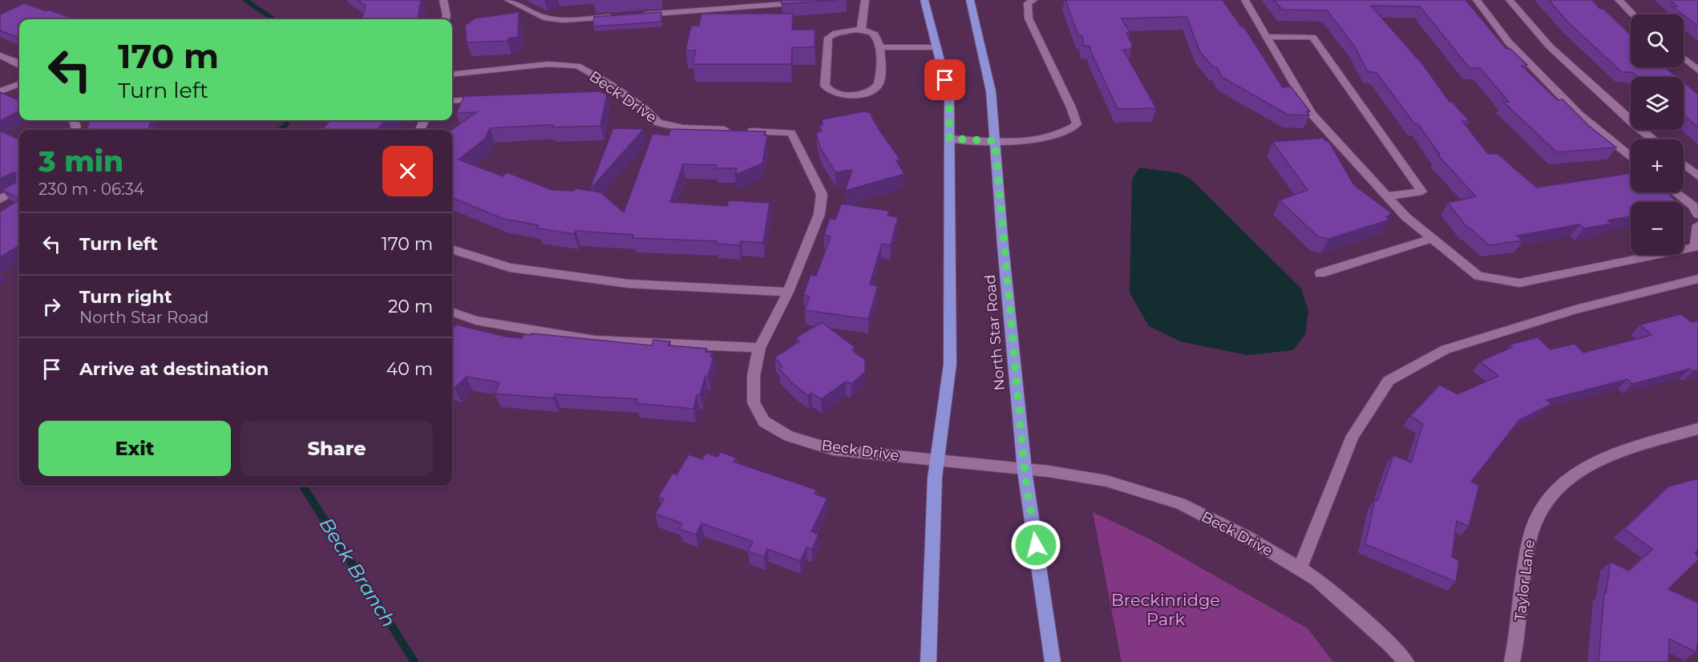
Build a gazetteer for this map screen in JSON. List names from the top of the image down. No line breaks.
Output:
{"streets":{"main road":["North Star Road"],"street":["Beck Drive","Taylor Lane"]},"crossings":[["Beck Drive","North Star Road"]],"water":["Beck Branch"],"parks":["Breckinridge Park"],"page":{"map_buttons":["+","−"],"turn":["170 m","Turn left"],"heading":["3 min","230 m · 06:34"],"list":[{"name":"Turn left","value":"170 m"},{"name":"Turn right","note":"North Star Road","value":"20 m"},{"name":"Arrive at destination","value":"40 m"}],"buttons":["Exit","Share"]}}
